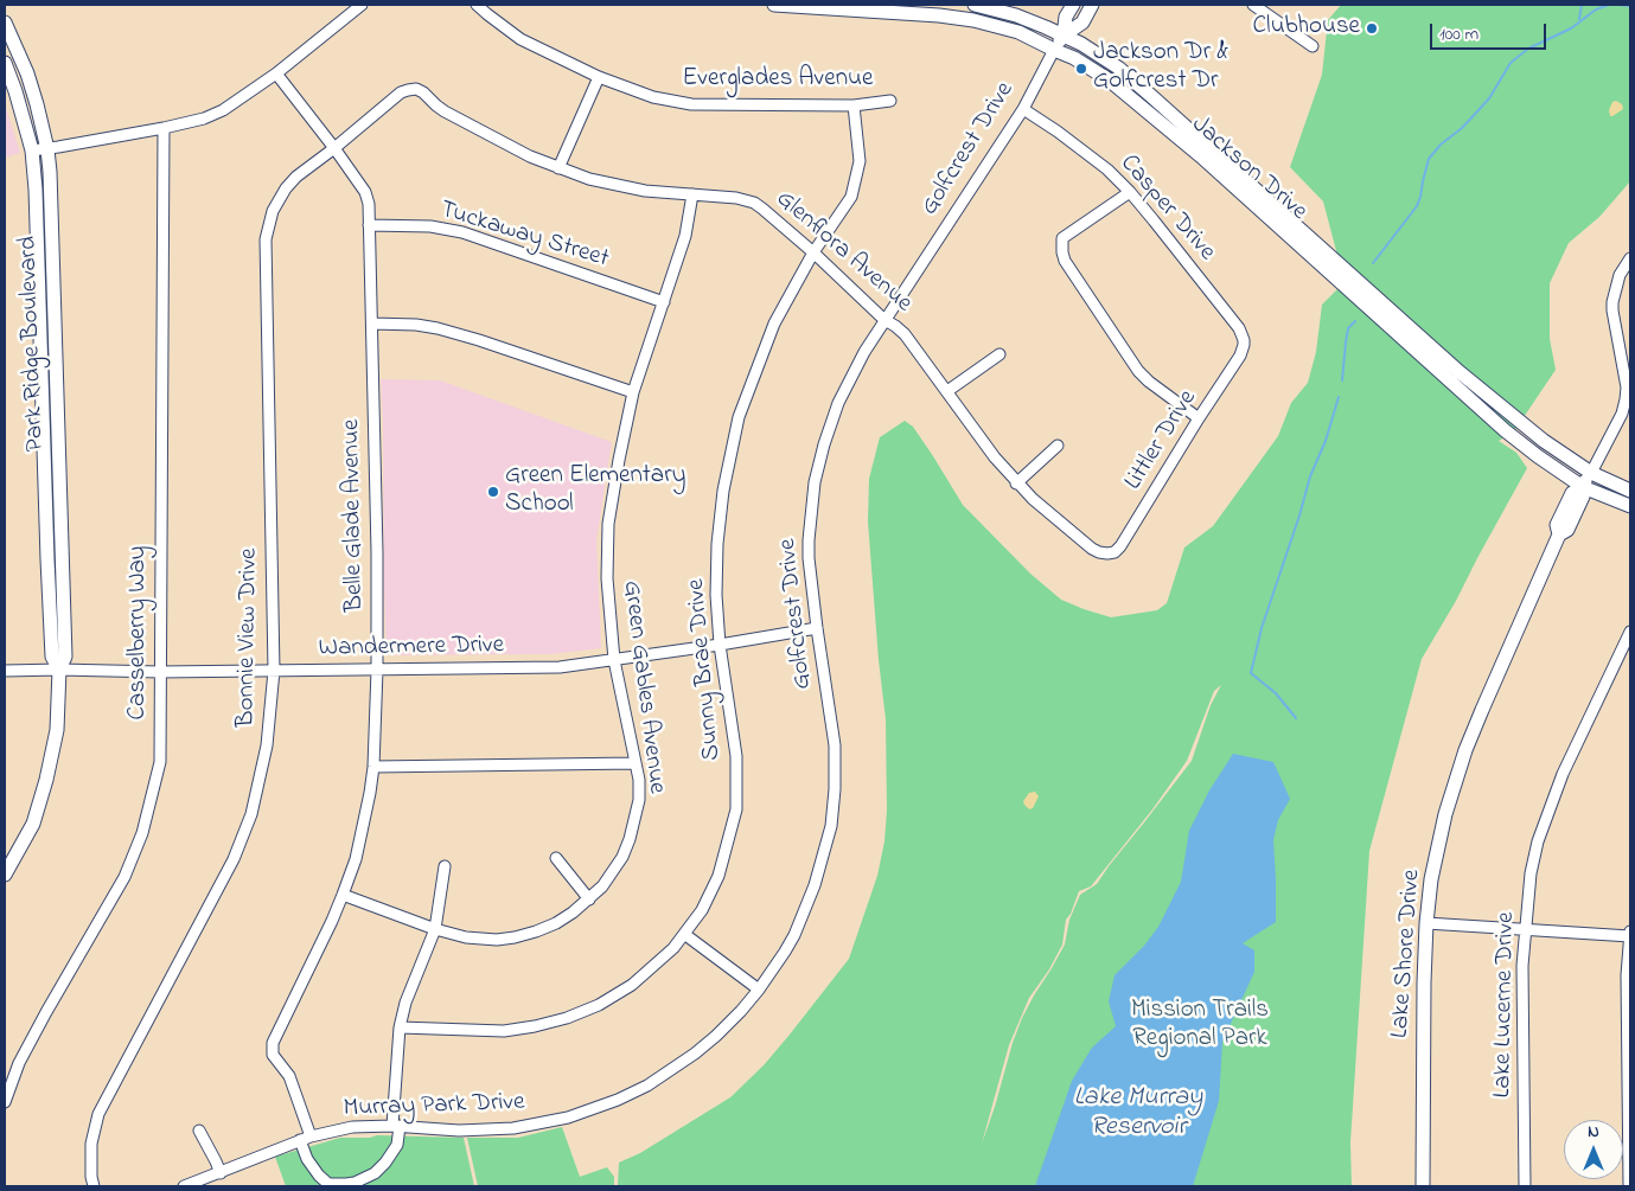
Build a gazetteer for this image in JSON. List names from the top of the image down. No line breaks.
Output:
{"streets":{"main road":["Golfcrest Drive","Jackson Drive","Park Ridge Boulevard","Lake Shore Drive"],"street":["Everglades Avenue","Casper Drive","Tuckaway Street","Glenflora Avenue","Littler Drive","Belle Glade Avenue","Casselberry Way","Bonnie View Drive","Wandermere Drive","Sunny Brae Drive","Green Gables Avenue","Lake Lucerne Drive","Murray Park Drive"]},"crossings":[["Everglades Avenue","Sunny Brae Drive"],["Golfcrest Drive","Jackson Drive"],["Golfcrest Drive","Casper Drive"],["Golfcrest Drive","Glenflora Avenue"],["Golfcrest Drive","Wandermere Drive"],["Golfcrest Drive","Murray Park Drive"],["Jackson Drive","Lake Shore Drive"],["Casper Drive","Littler Drive"],["Tuckaway Street","Belle Glade Avenue"],["Tuckaway Street","Green Gables Avenue"],["Glenflora Avenue","Littler Drive"],["Glenflora Avenue","Belle Glade Avenue"],["Glenflora Avenue","Bonnie View Drive"],["Glenflora Avenue","Sunny Brae Drive"],["Glenflora Avenue","Green Gables Avenue"],["Park Ridge Boulevard","Wandermere Drive"],["Belle Glade Avenue","Bonnie View Drive"],["Belle Glade Avenue","Wandermere Drive"],["Belle Glade Avenue","Green Gables Avenue"],["Belle Glade Avenue","Murray Park Drive"],["Casselberry Way","Wandermere Drive"],["Bonnie View Drive","Wandermere Drive"],["Wandermere Drive","Sunny Brae Drive"],["Wandermere Drive","Green Gables Avenue"]],"water":["Lake Murray Reservoir"],"parks":["Mission Trails Regional Park"],"places":["Clubhouse","Jackson Dr & Golfcrest Dr","Green Elementary School"],"scale_bar":"100 m","north":"top"}
